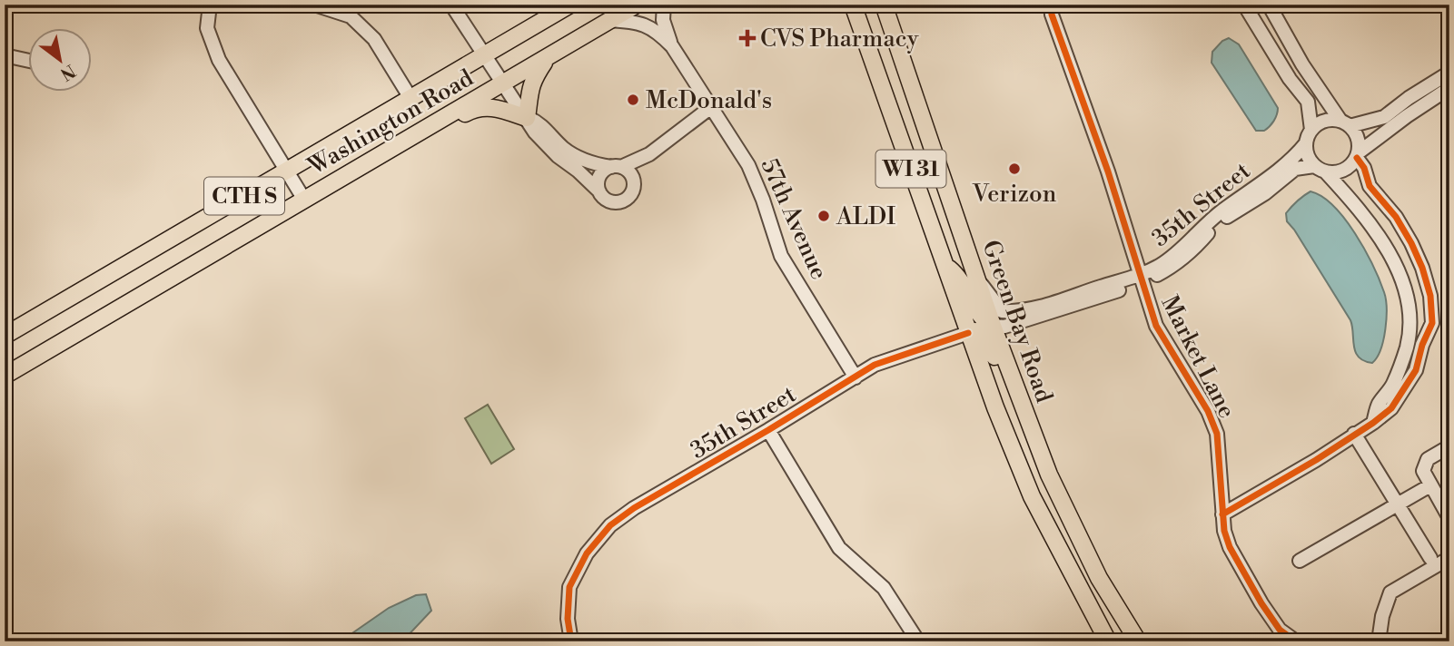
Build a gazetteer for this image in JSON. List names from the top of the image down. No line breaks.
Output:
{"streets":{"main road":["Washington Road","WI 31","CTH S","Green Bay Road"],"street":["35th Street","57th Avenue","Market Lane"]},"crossings":[["Washington Road","57th Avenue"],["35th Street","57th Avenue"],["35th Street","Green Bay Road"],["35th Street","Market Lane"]],"places":{"health":["CVS Pharmacy"],"other":["McDonald's","Verizon","ALDI"]},"north":"bottom right"}
